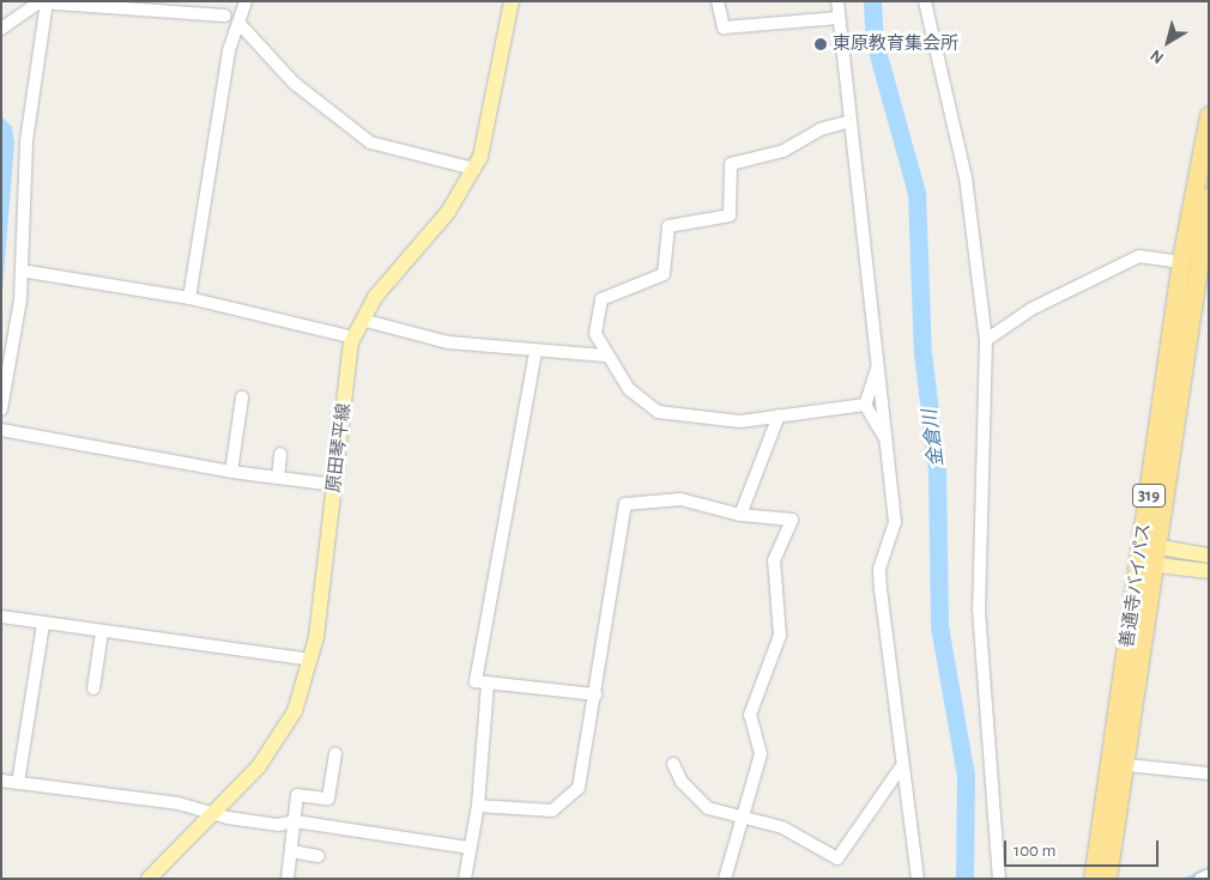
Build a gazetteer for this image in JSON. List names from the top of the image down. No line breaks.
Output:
{"streets":{"highway":["319","善通寺バイパス"],"main road":["原田琴平線"]},"water":["金倉川"],"places":["東原教育集会所"],"scale_bar":"100 m","north":"bottom left"}
